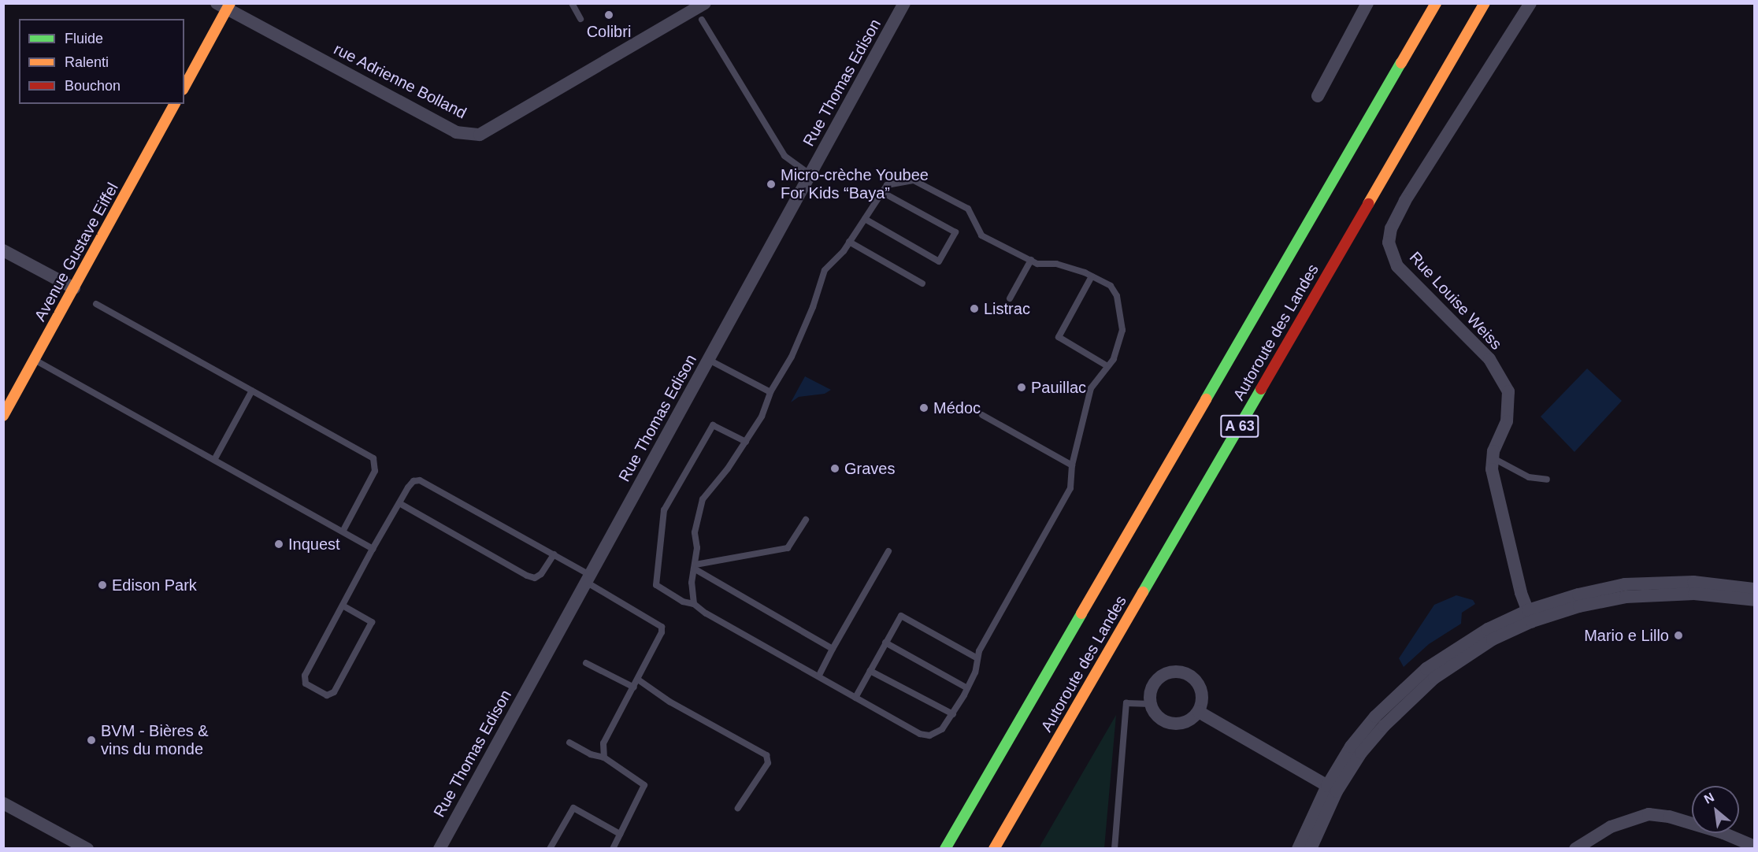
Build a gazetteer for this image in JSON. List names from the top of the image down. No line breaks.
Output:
{"streets":{"main road":["Avenue Gustave Eiffel","Autoroute des Landes","A 63"],"street":["rue Adrienne Bolland","Rue Thomas Edison","Rue Louise Weiss"]},"places":["Colibri","Micro-crèche Youbee For Kids “Baya”","Listrac","Pauillac","Médoc","Graves","Inquest","Edison Park","Mario e Lillo","BVM - Bières & vins du monde"],"legend":["Fluide","Ralenti","Bouchon"],"north":"top left"}
